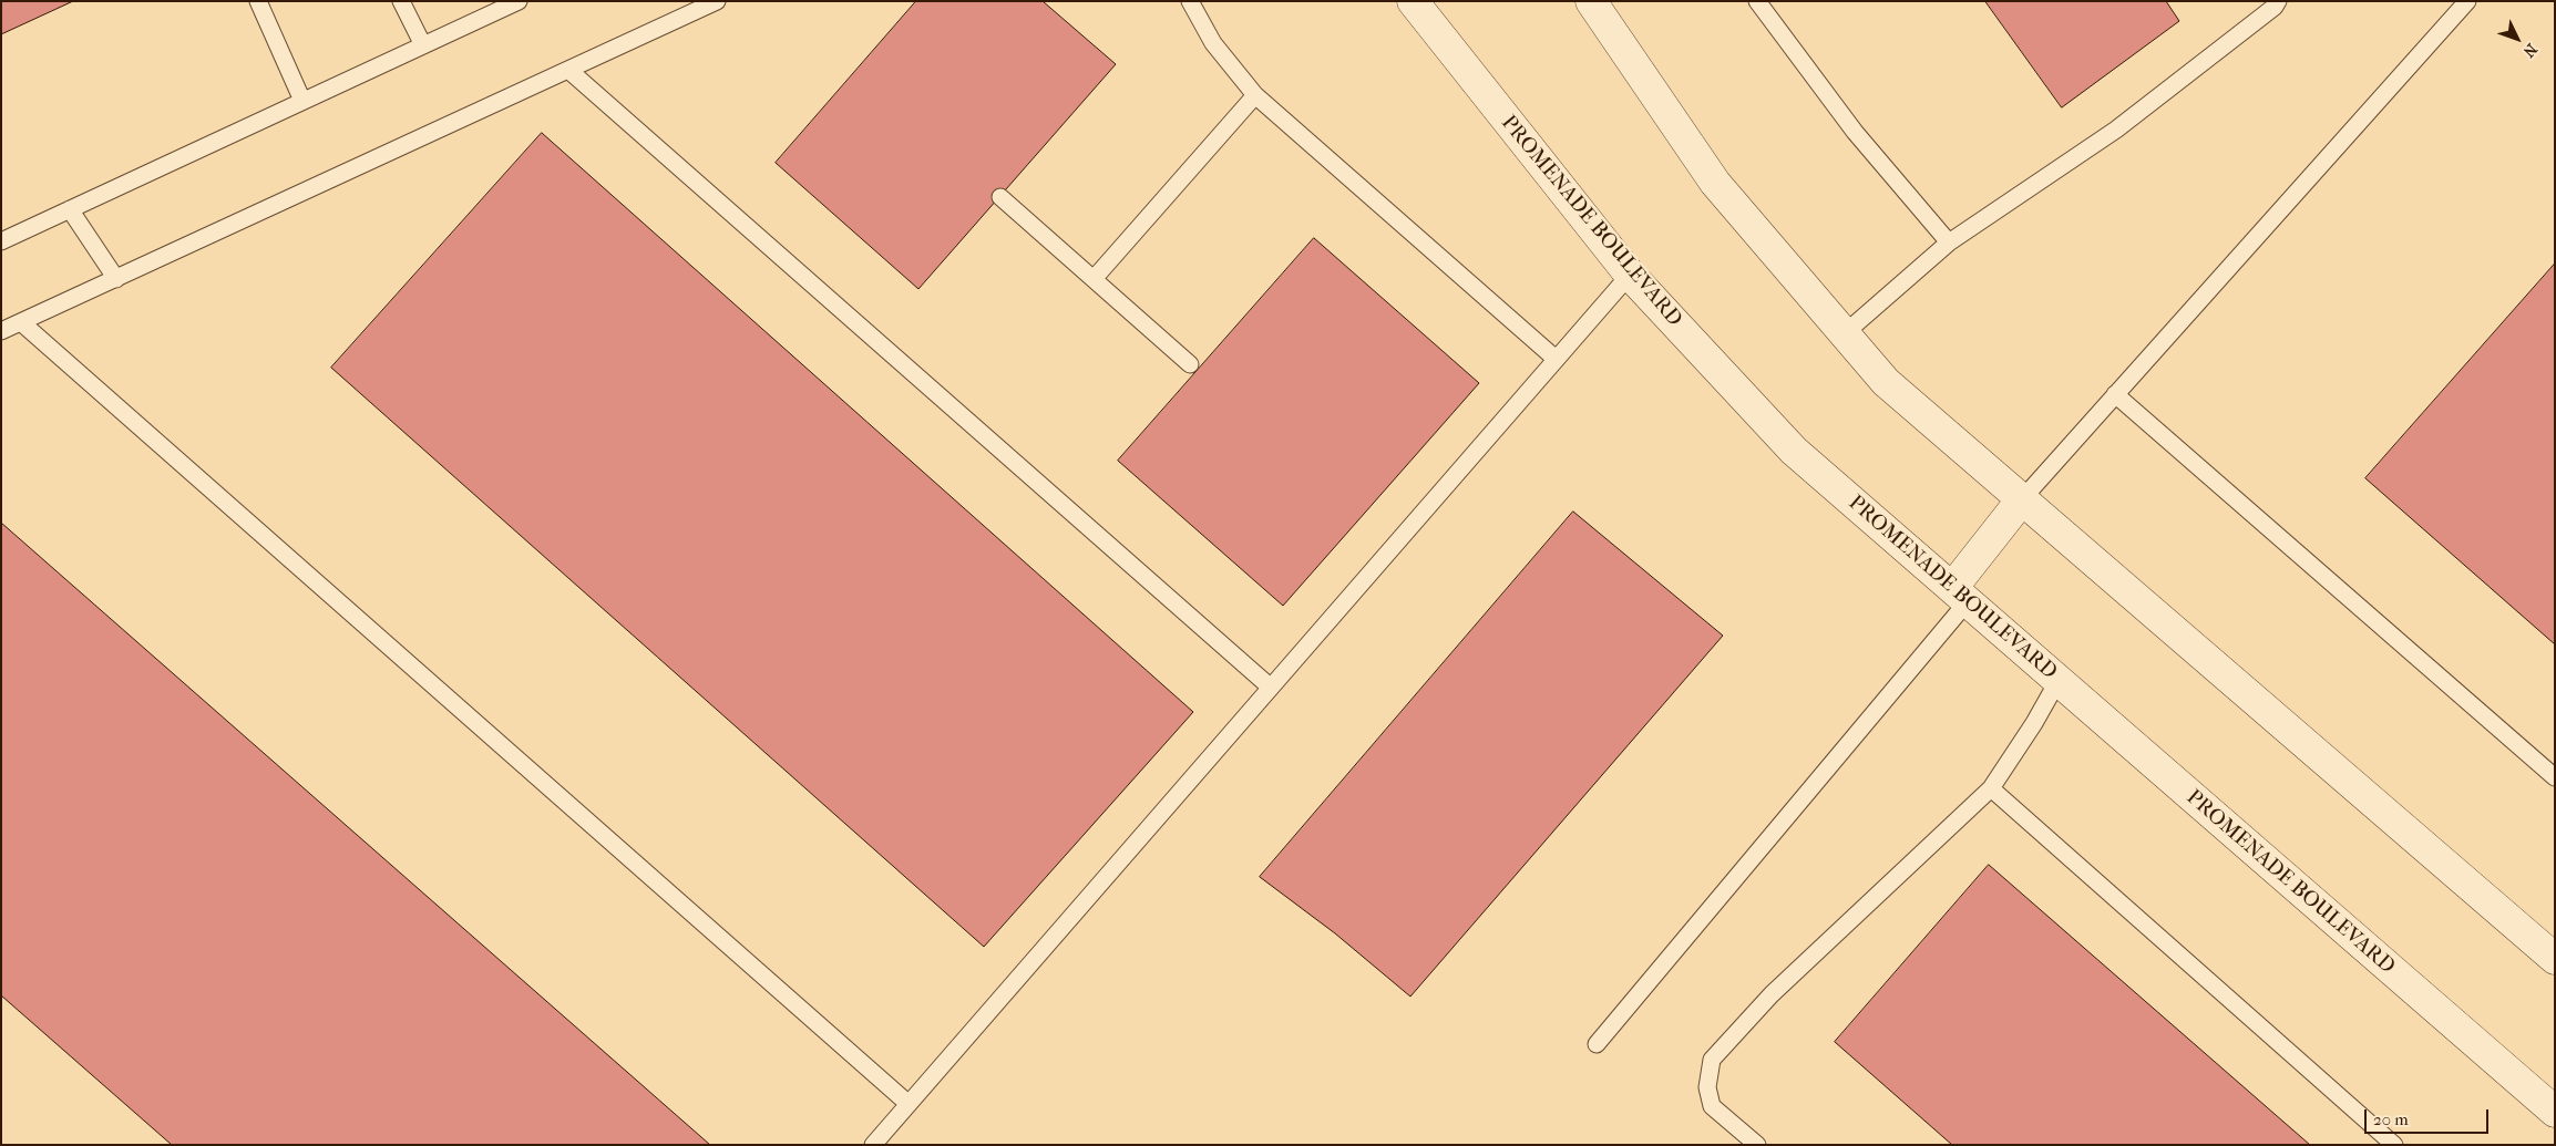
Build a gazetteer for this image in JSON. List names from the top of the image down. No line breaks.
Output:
{"streets":{"street":["PROMENADE BOULEVARD"]},"scale_bar":"20 m","north":"bottom right"}
